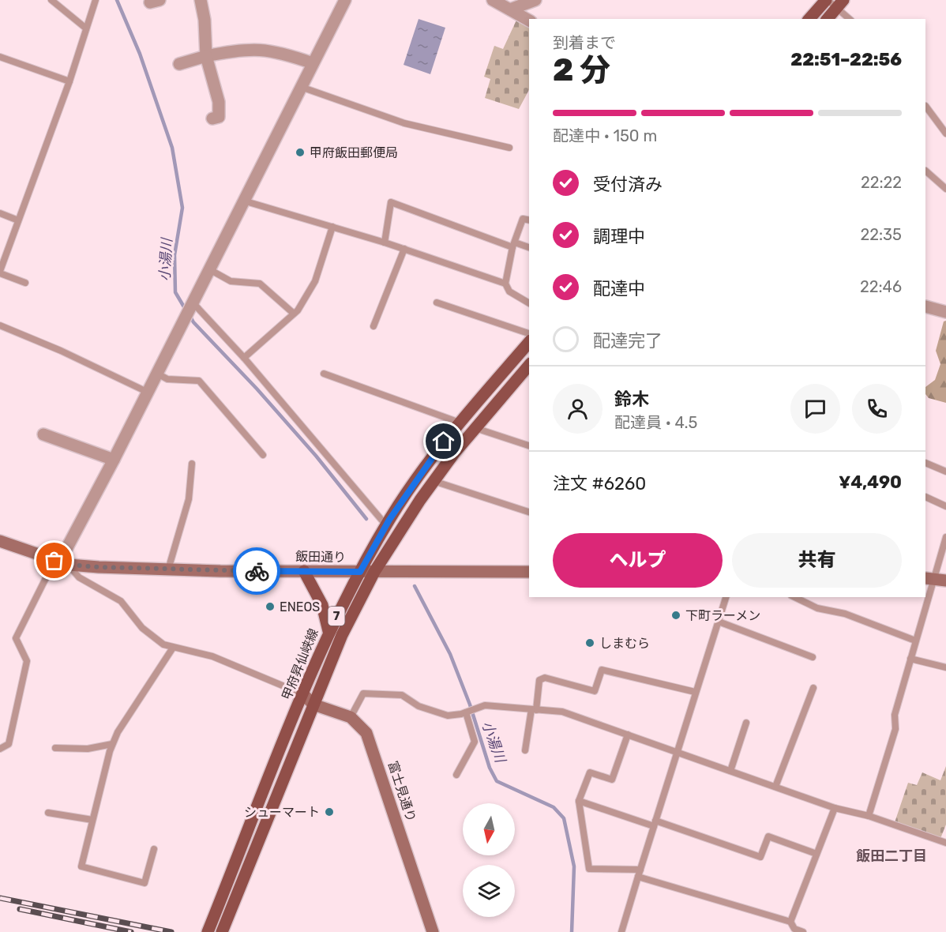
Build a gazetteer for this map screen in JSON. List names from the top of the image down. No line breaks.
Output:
{"streets":{"main road":["飯田通り","7","甲府昇仙峡線","富士見通り"]},"crossings":[["飯田通り","7"],["飯田通り","甲府昇仙峡線"],["7","富士見通り"],["甲府昇仙峡線","富士見通り"]],"districts":["飯田二丁目"],"water":["小湯川"],"places":["甲府飯田郵便局","ENEOS","下町ラーメン","しまむら","シューマート"],"north":"bottom","page":{"heading":["2 分","到着まで","22:51–22:56"],"panel":["鈴木","配達員 · 4.5","注文 #6260","¥4,490"],"bar":"配達中 · 150 m","list":[["受付済み","22:22"],["調理中","22:35"],["配達中","22:46"],"配達完了"],"buttons":["ヘルプ","共有"]}}
